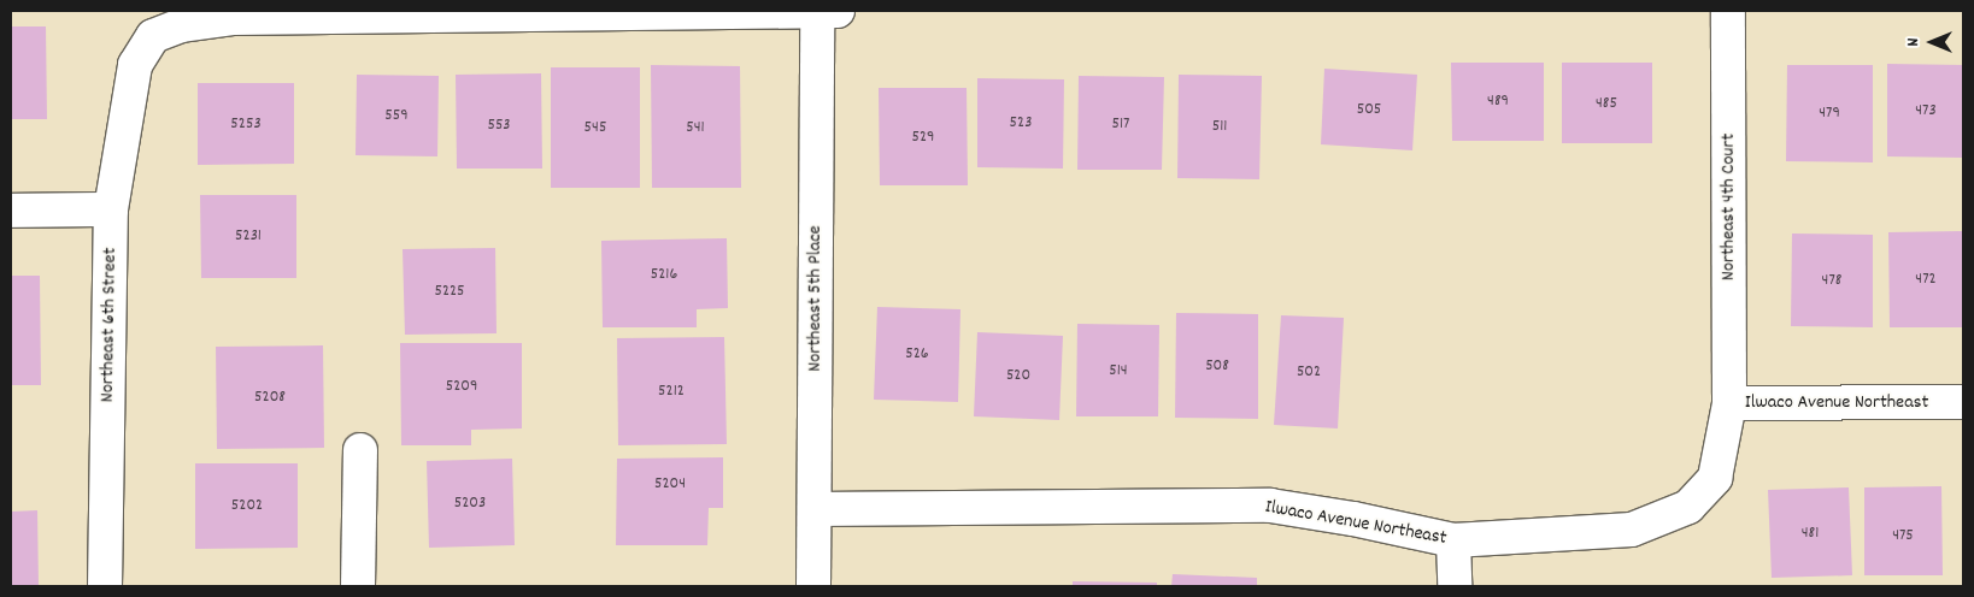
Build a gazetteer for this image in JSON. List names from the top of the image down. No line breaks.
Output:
{"streets":{"street":["Northeast 4th Court","Northeast 5th Place","Northeast 6th Street","Ilwaco Avenue Northeast"]},"crossings":[["Northeast 4th Court","Ilwaco Avenue Northeast"],["Northeast 5th Place","Northeast 6th Street"],["Northeast 5th Place","Ilwaco Avenue Northeast"]],"house_numbers":["489","485","505","473","479","559","523","5253","517","553","511","545","541","529","5231","5216","472","478","5225","526","508","514","502","520","5209","5212","5208","5204","5203","5202","481","475"],"north":"left"}
